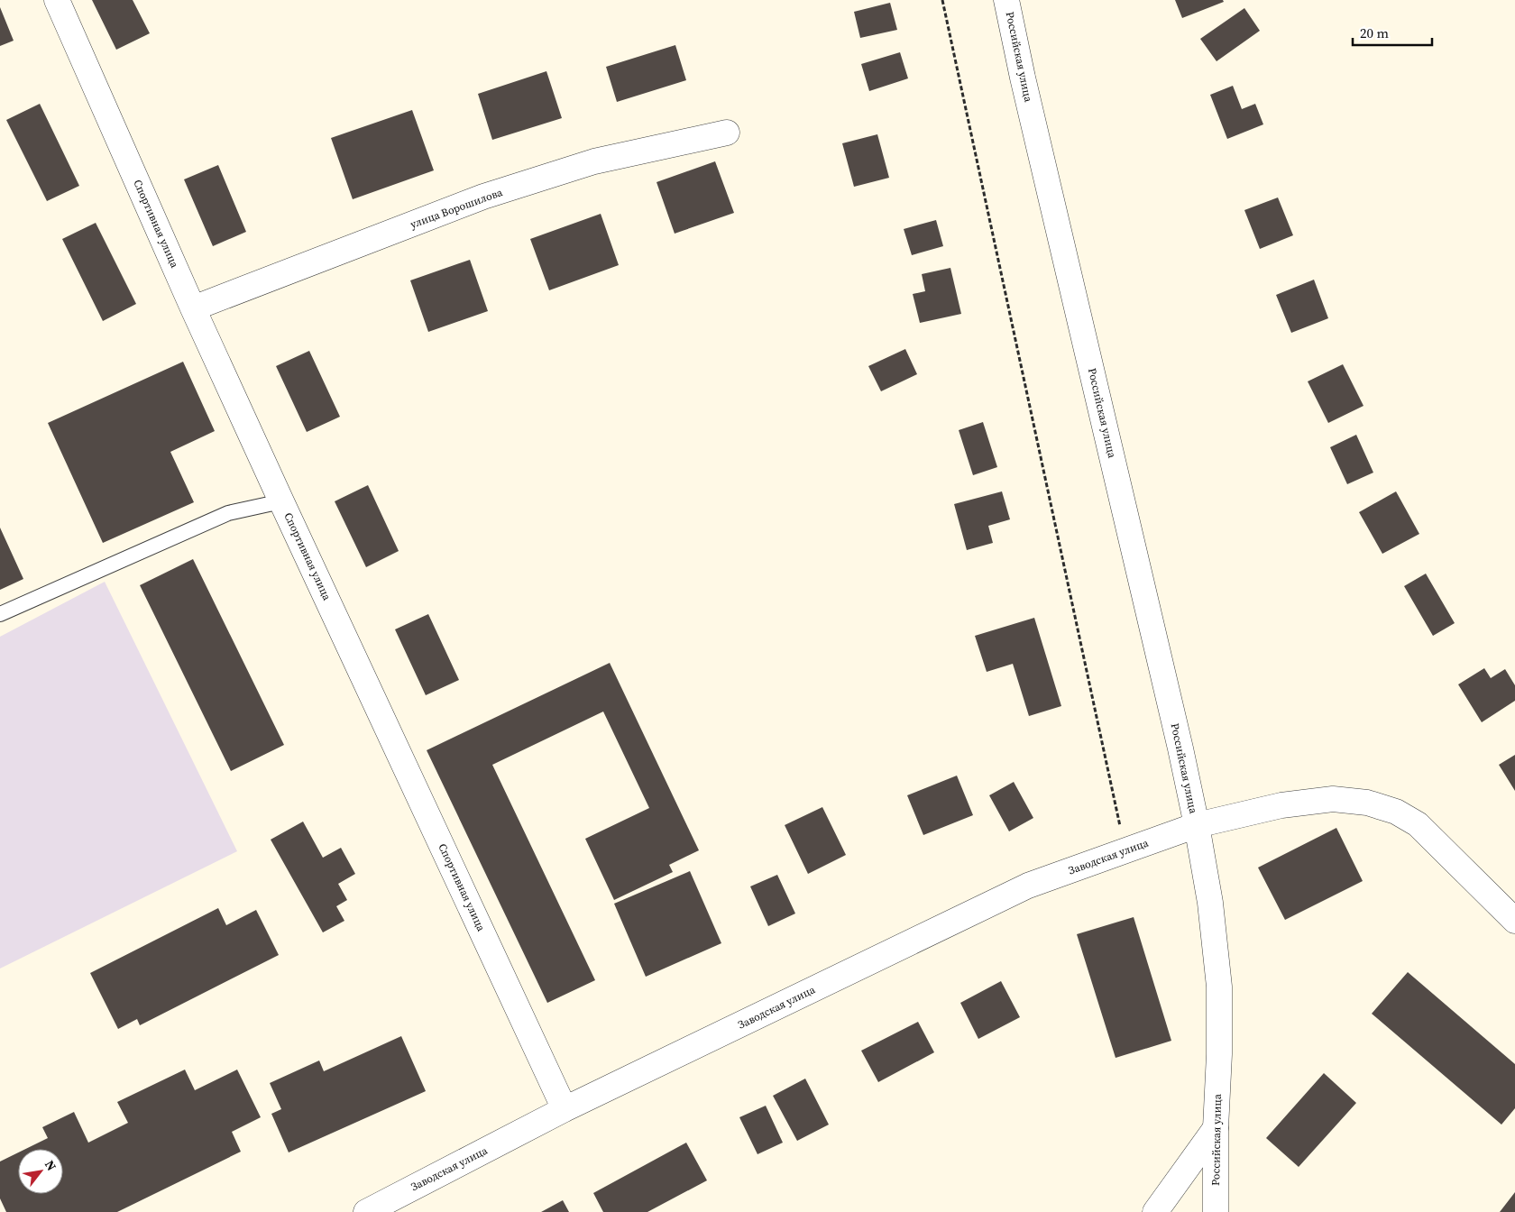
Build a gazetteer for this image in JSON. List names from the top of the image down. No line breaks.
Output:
{"streets":{"street":["Российская улица","улица Ворошилова","Спортивная улица","Заводская улица"]},"crossings":[["Российская улица","Заводская улица"],["улица Ворошилова","Спортивная улица"],["Спортивная улица","Заводская улица"]],"scale_bar":"20 m","north":"top right"}
